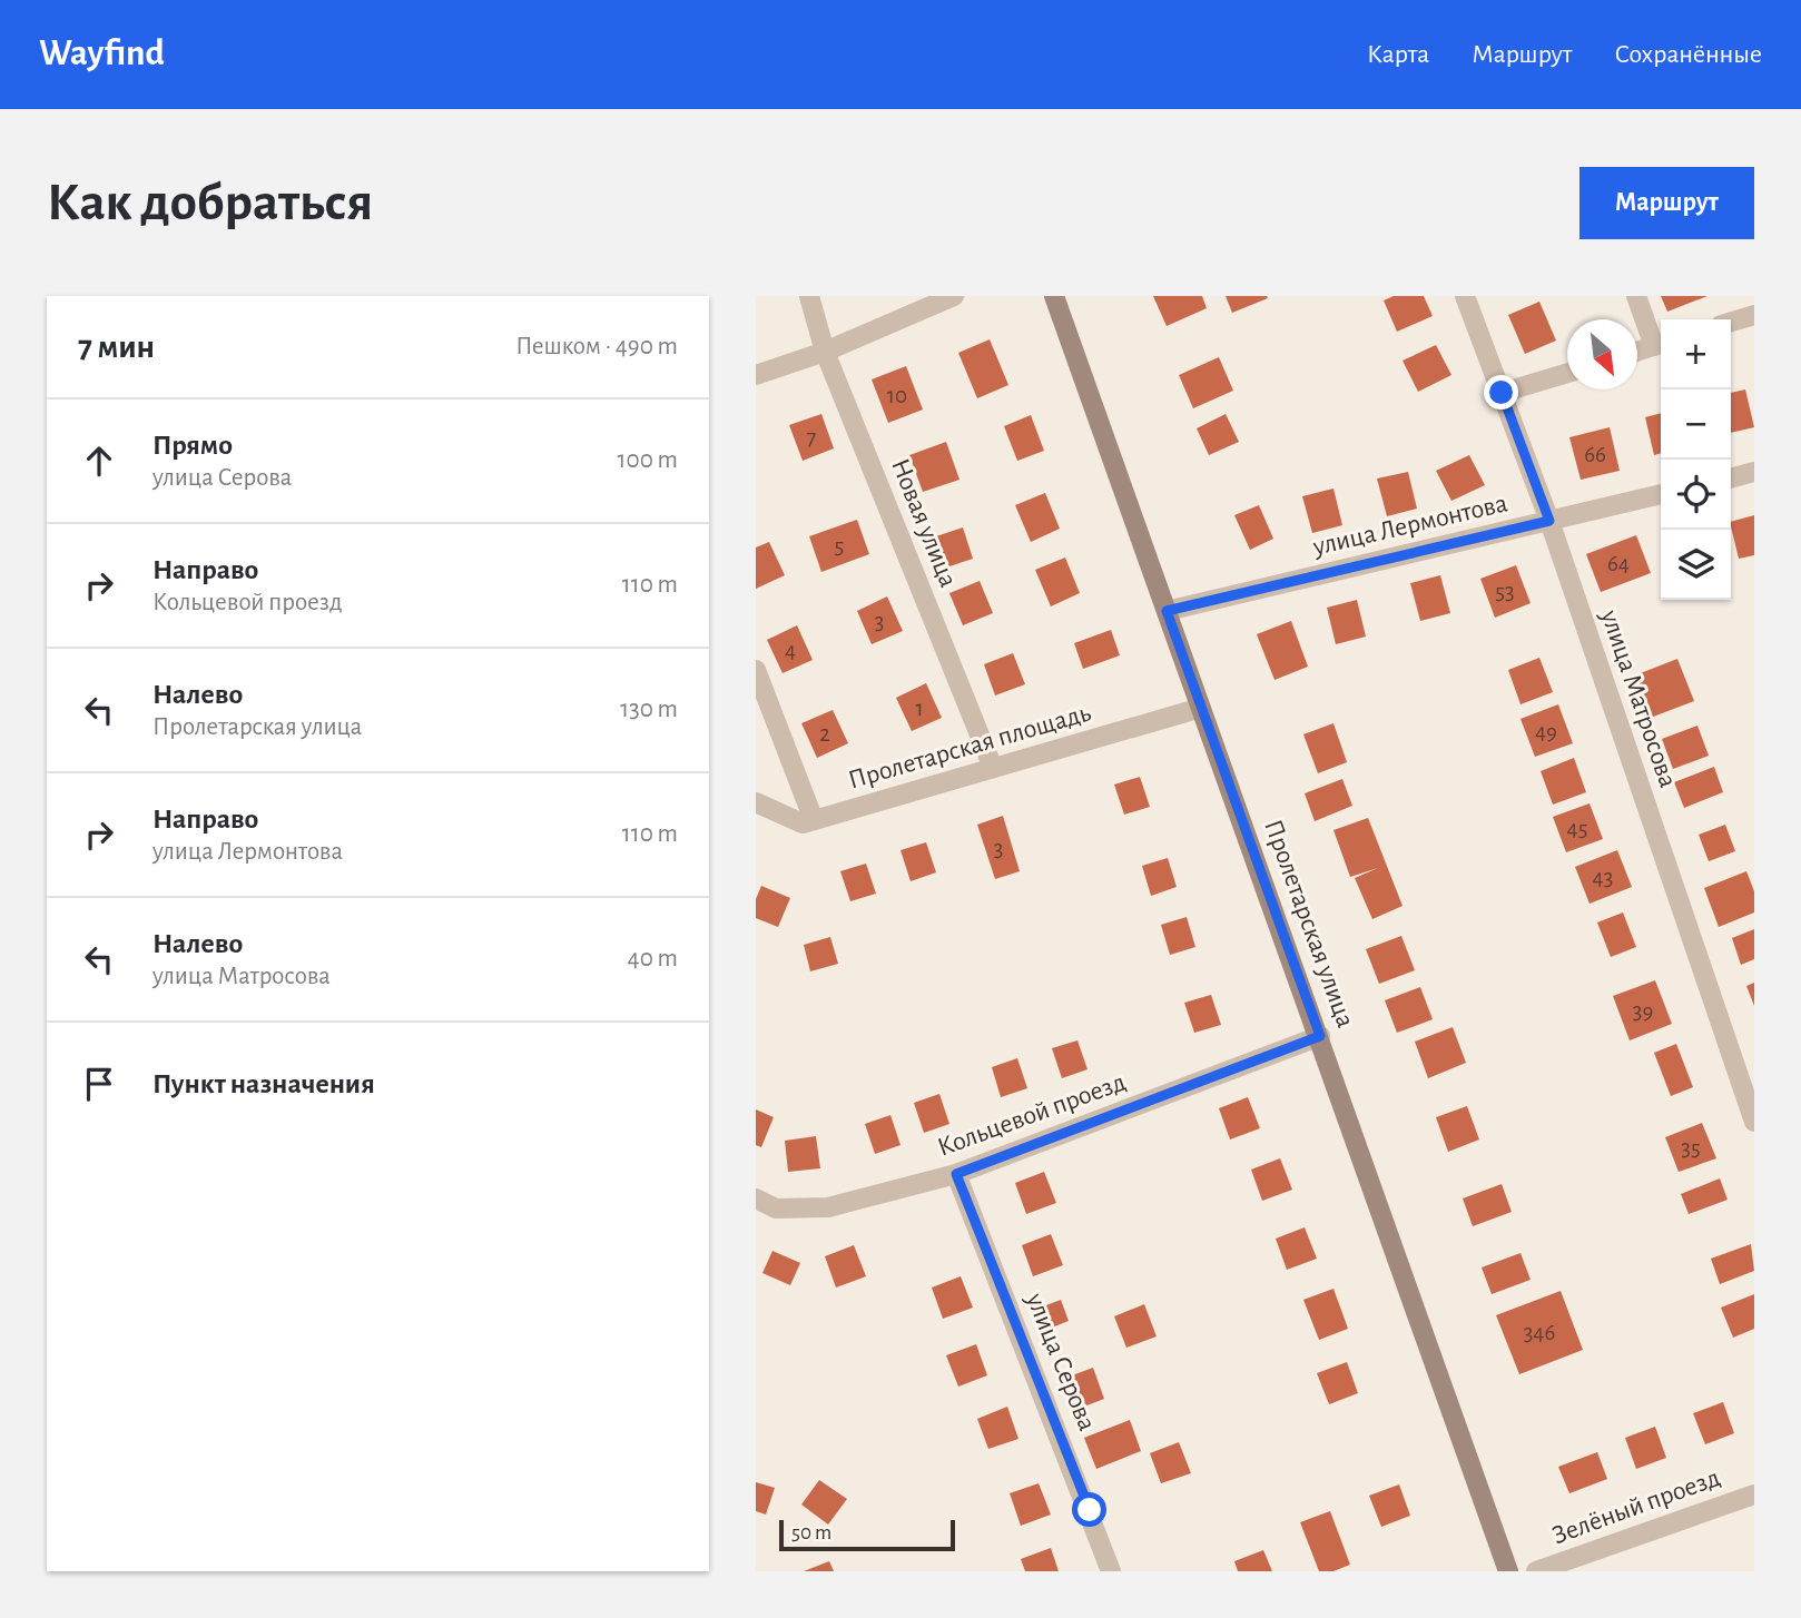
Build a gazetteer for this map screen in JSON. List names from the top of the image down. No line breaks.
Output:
{"streets":{"street":["Новая улица","улица Лермонтова","улица Матросова","Пролетарская площадь","Пролетарская улица","Кольцевой проезд","улица Серова","Зелёный проезд"]},"crossings":[["Новая улица","Пролетарская площадь"],["улица Лермонтова","улица Матросова"],["улица Лермонтова","Пролетарская улица"],["Пролетарская площадь","Пролетарская улица"],["Пролетарская улица","Кольцевой проезд"],["Кольцевой проезд","улица Серова"]],"house_numbers":["10","7","66","5","64","53","3","4","1","49","2","45","3","43","39","35","346"],"scale_bar":"50 m","north":"bottom right","page":{"header":"Wayfind","nav":["Карта","Маршрут","Сохранённые"],"buttons":"Маршрут","title":"Как добраться","heading":["7 мин","Пешком · 490 m"],"map_buttons":["+","−"],"list":[["Прямо","улица Серова","100 m"],["Направо","Кольцевой проезд","110 m"],["Налево","Пролетарская улица","130 m"],["Направо","улица Лермонтова","110 m"],["Налево","улица Матросова","40 m"],"Пункт назначения"],"scale":"50 m"}}
